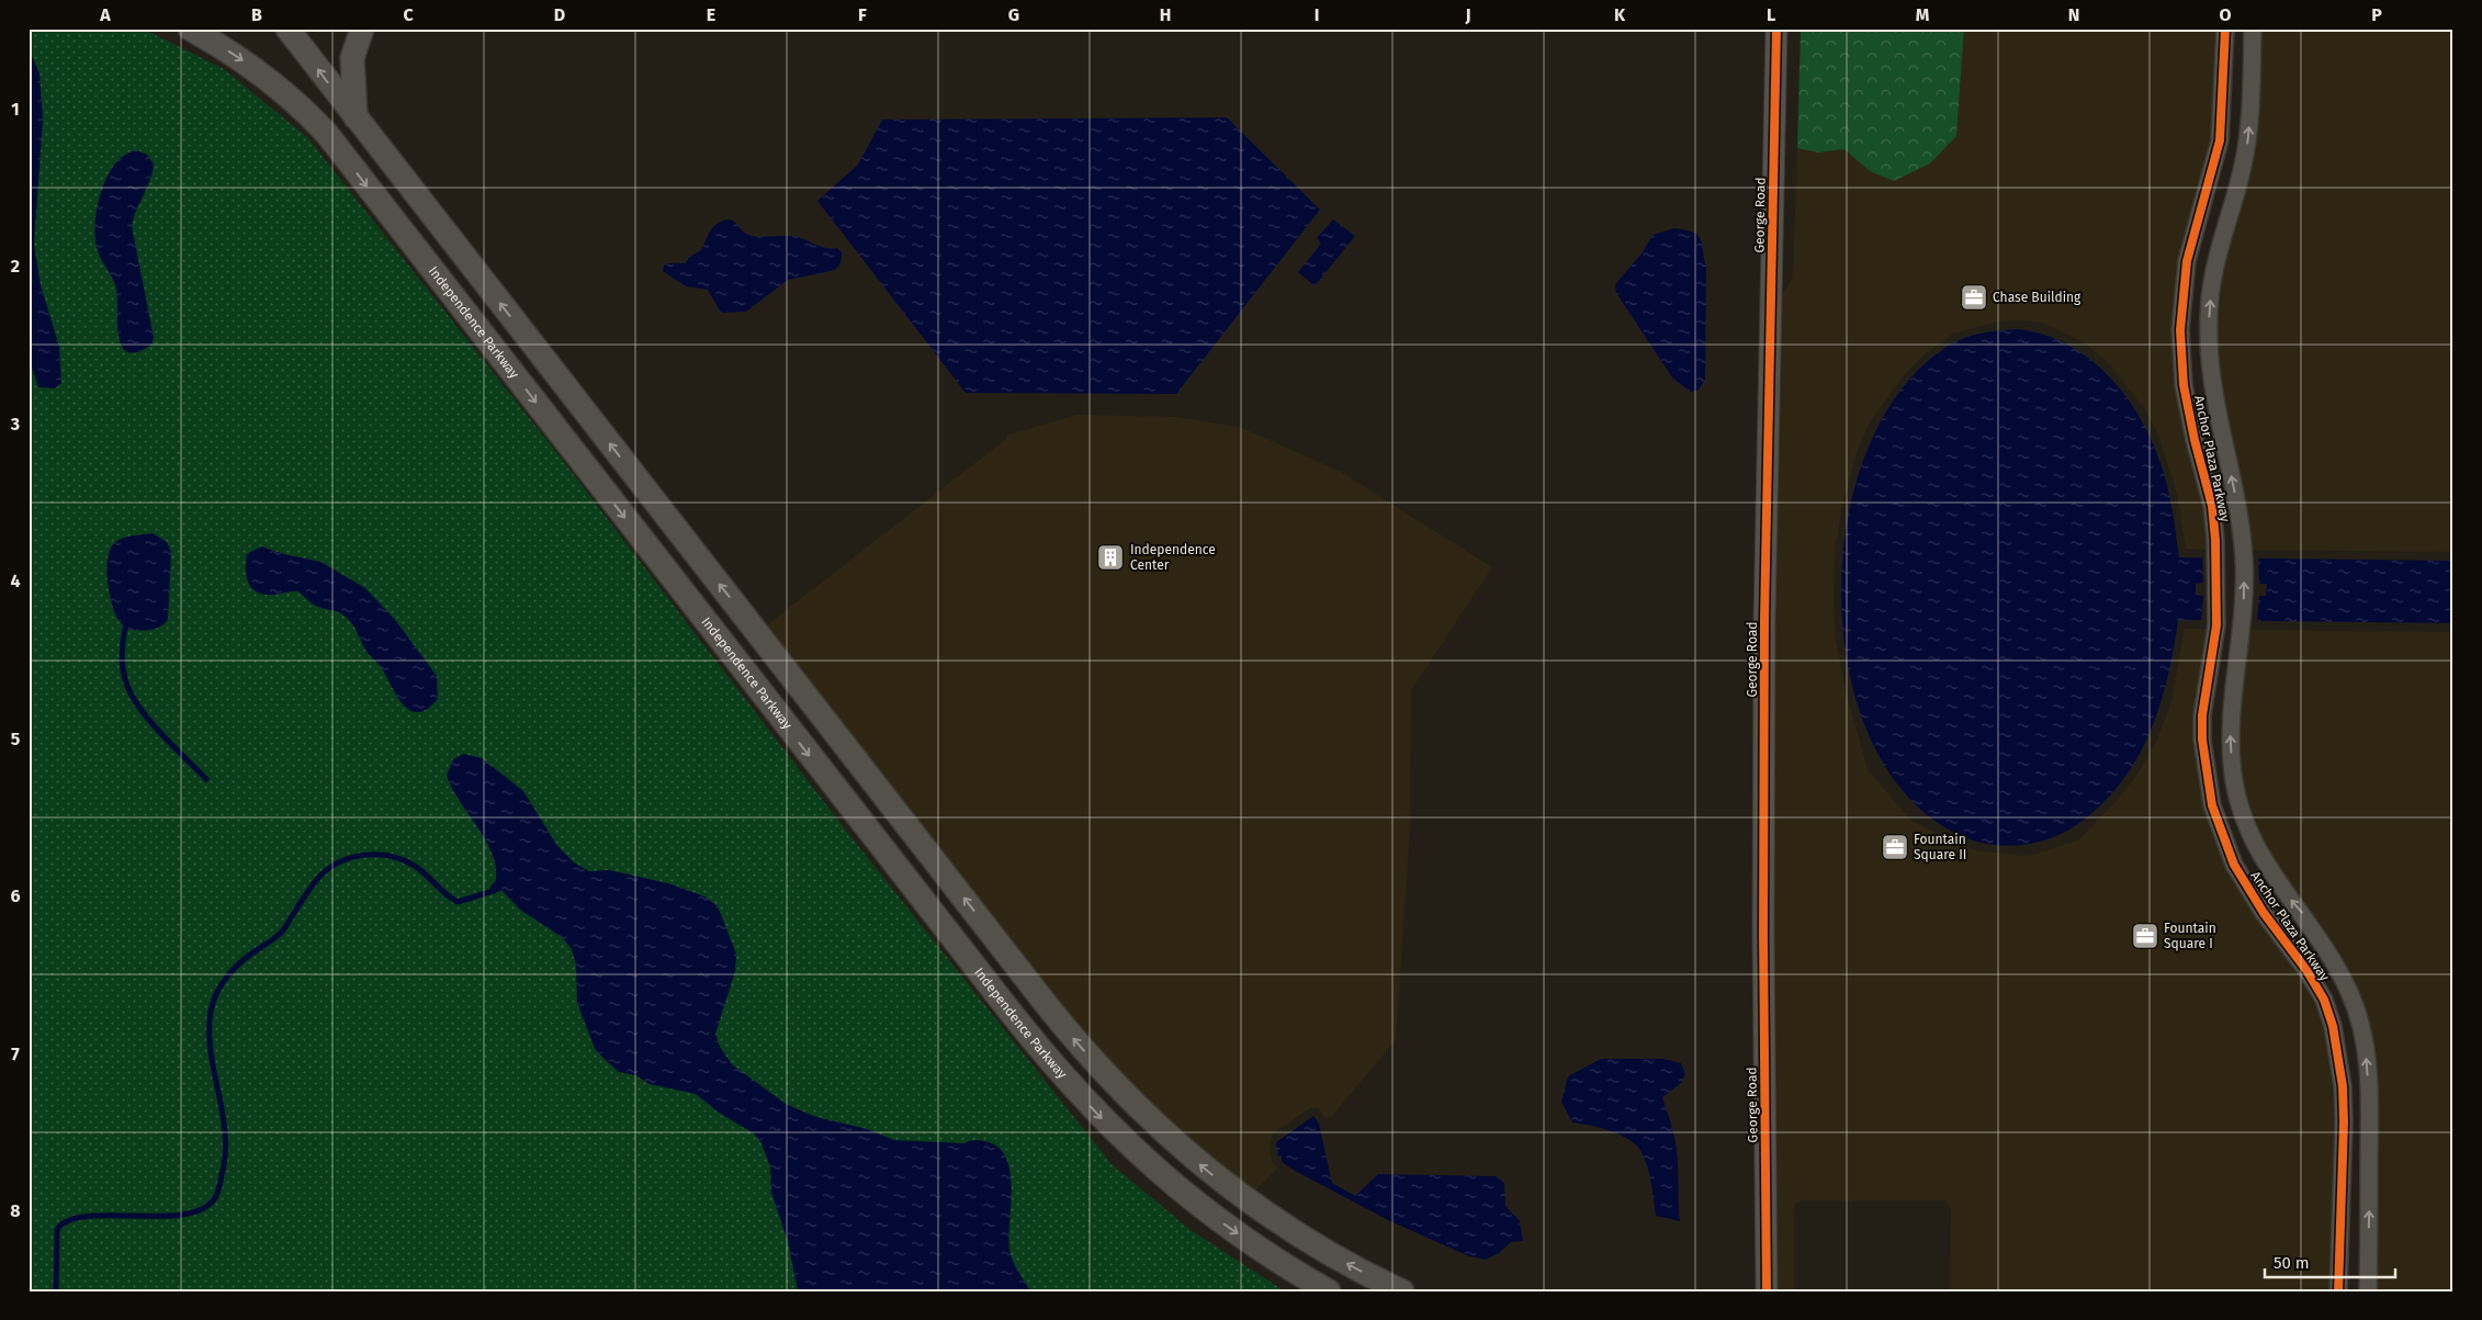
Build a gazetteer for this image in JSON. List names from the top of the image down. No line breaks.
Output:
{"streets":{"main road":["Independence Parkway"],"street":["George Road","Anchor Plaza Parkway"]},"places":{"office":["Chase Building","Fountain Square II","Fountain Square I"],"building":["Independence Center"]},"scale_bar":"50 m","grid":{"columns":["A","B","C","D","E","F","G","H","I","J","K","L","M","N","O","P"],"rows":["1","2","3","4","5","6","7","8"]}}
